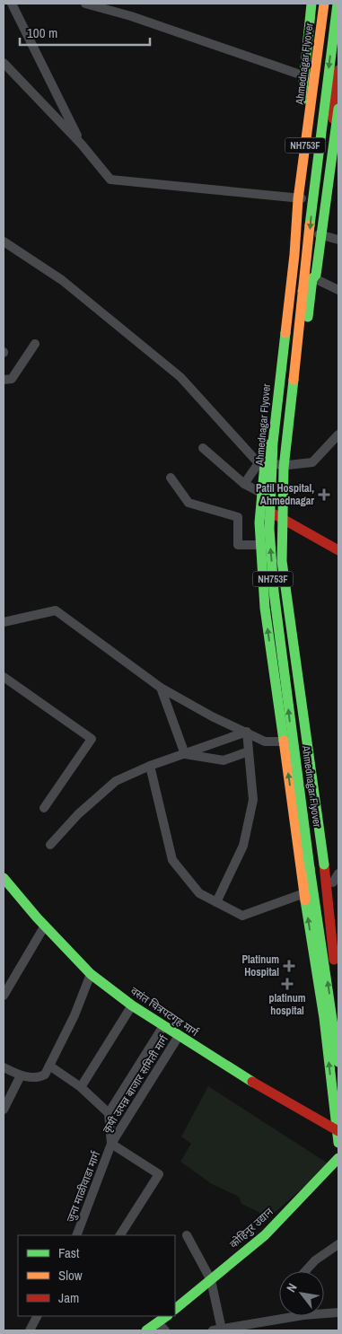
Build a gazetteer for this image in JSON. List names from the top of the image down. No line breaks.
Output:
{"streets":{"main road":["Ahmednagar Flyover","NH753F","वसंत चित्रपटगृह मार्ग","कोहिनुर उद्यान"],"street":["कृषी उत्पन्न बाजार समिती मार्ग","जुना माळीवाडा मार्ग"]},"crossings":[["वसंत चित्रपटगृह मार्ग","कृषी उत्पन्न बाजार समिती मार्ग"],["कृषी उत्पन्न बाजार समिती मार्ग","जुना माळीवाडा मार्ग"]],"places":{"health":["Patil Hospital, Ahmednagar","Platinum Hospital","platinum hospital"]},"legend":["Fast","Slow","Jam"],"scale_bar":"100 m","north":"top left"}
